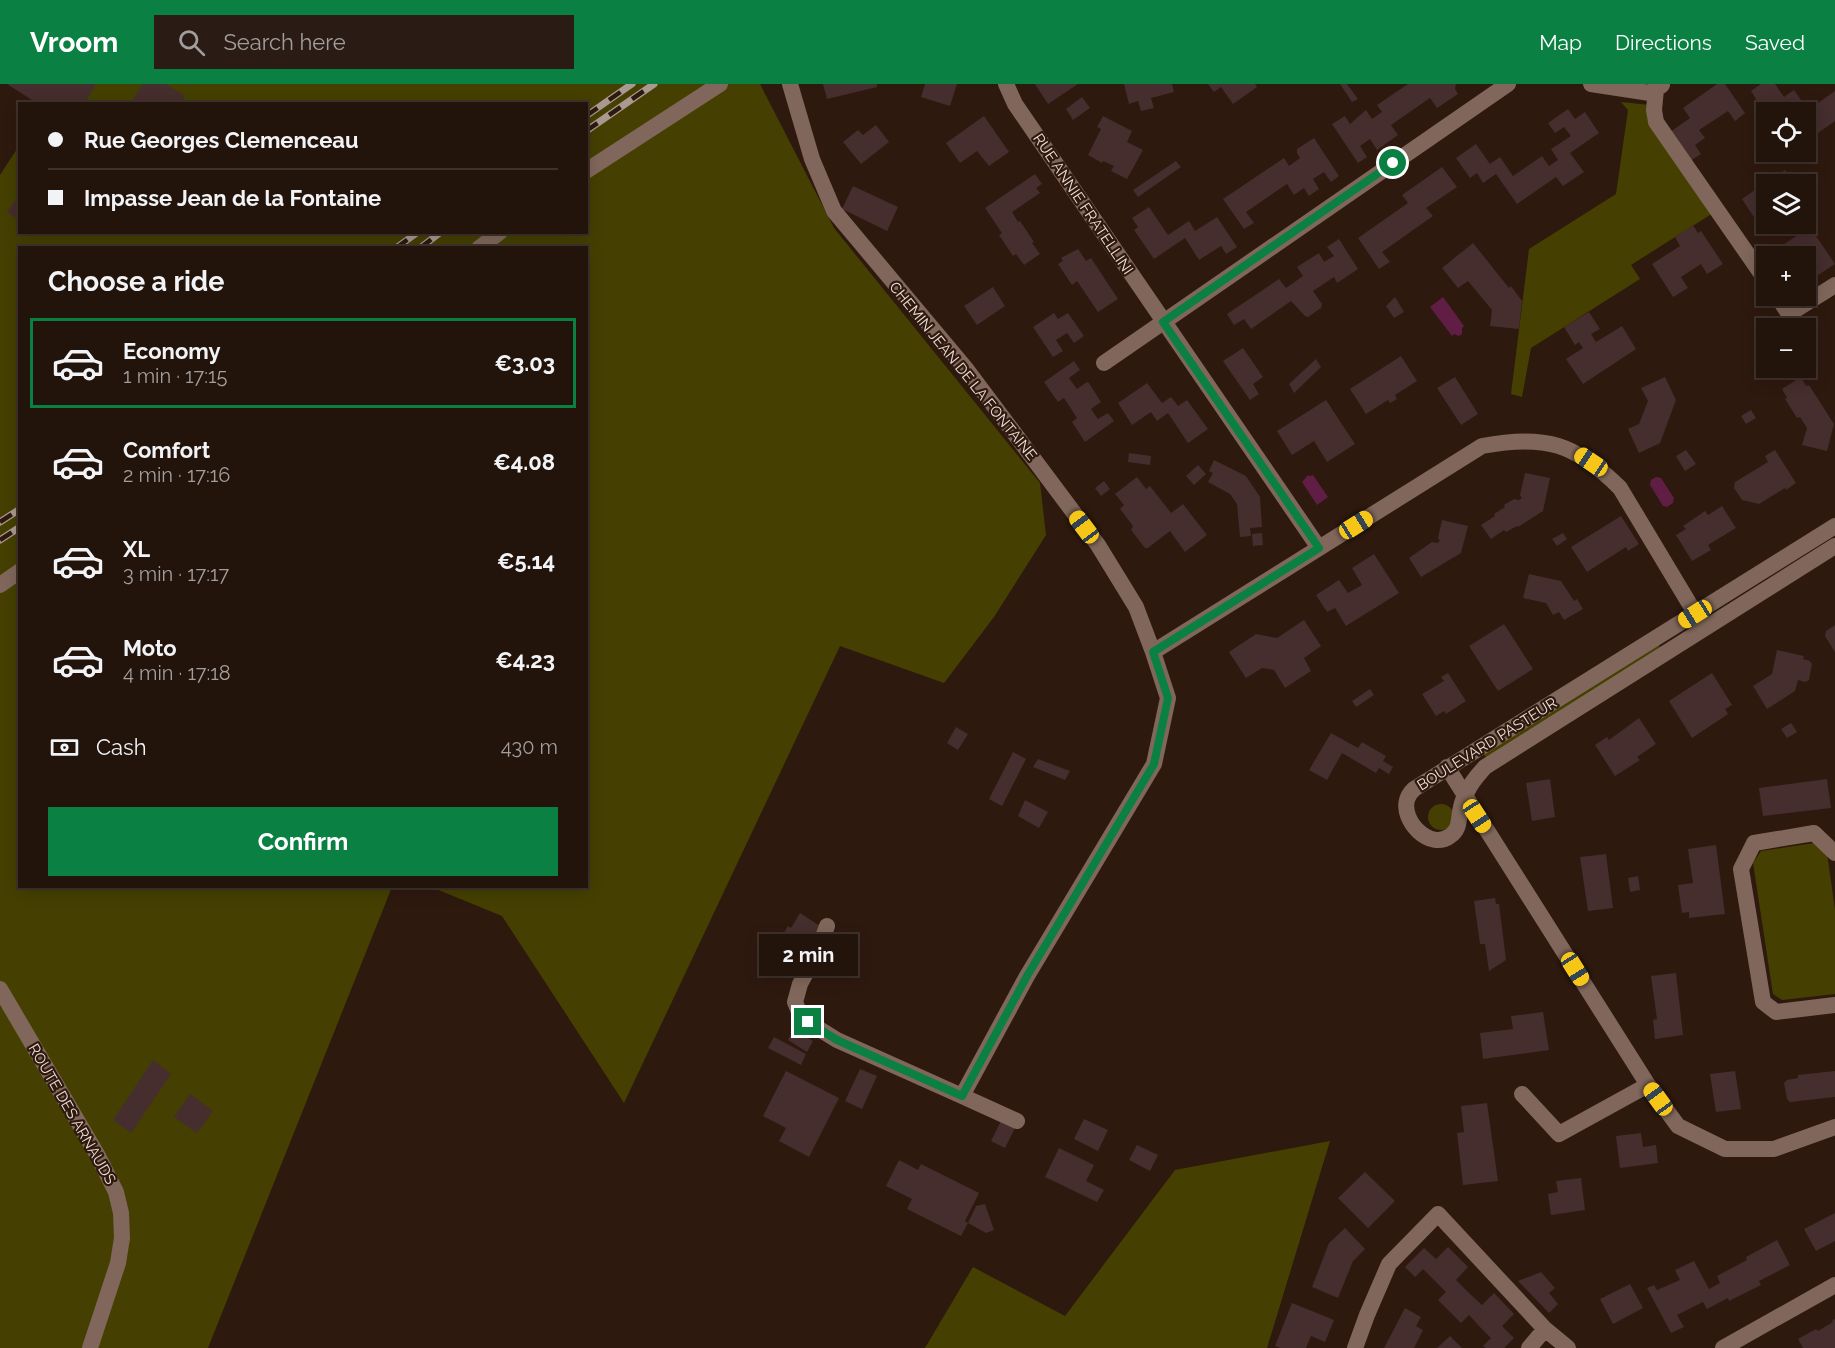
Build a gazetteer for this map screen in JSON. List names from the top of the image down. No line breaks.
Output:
{"streets":{"street":["RUE ANNIE FRATELLINI","CHEMIN JEAN DE LA FONTAINE","BOULEVARD PASTEUR","ROUTE DES ARNAUDS"]},"page":{"header":"Vroom","search":"Search here","nav":["Map","Directions","Saved"],"map_buttons":["+","−"],"banner":["Rue Georges Clemenceau","Impasse Jean de la Fontaine"],"heading":"Choose a ride","list":[{"name":"Economy","note":"1 min · 17:15","value":"€3.03"},{"name":"Comfort","note":"2 min · 17:16","value":"€4.08"},{"name":"XL","note":"3 min · 17:17","value":"€5.14"},{"name":"Moto","note":"4 min · 17:18","value":"€4.23"}],"pay":["Cash","430 m"],"buttons":"Confirm","bubble":"2 min"}}
